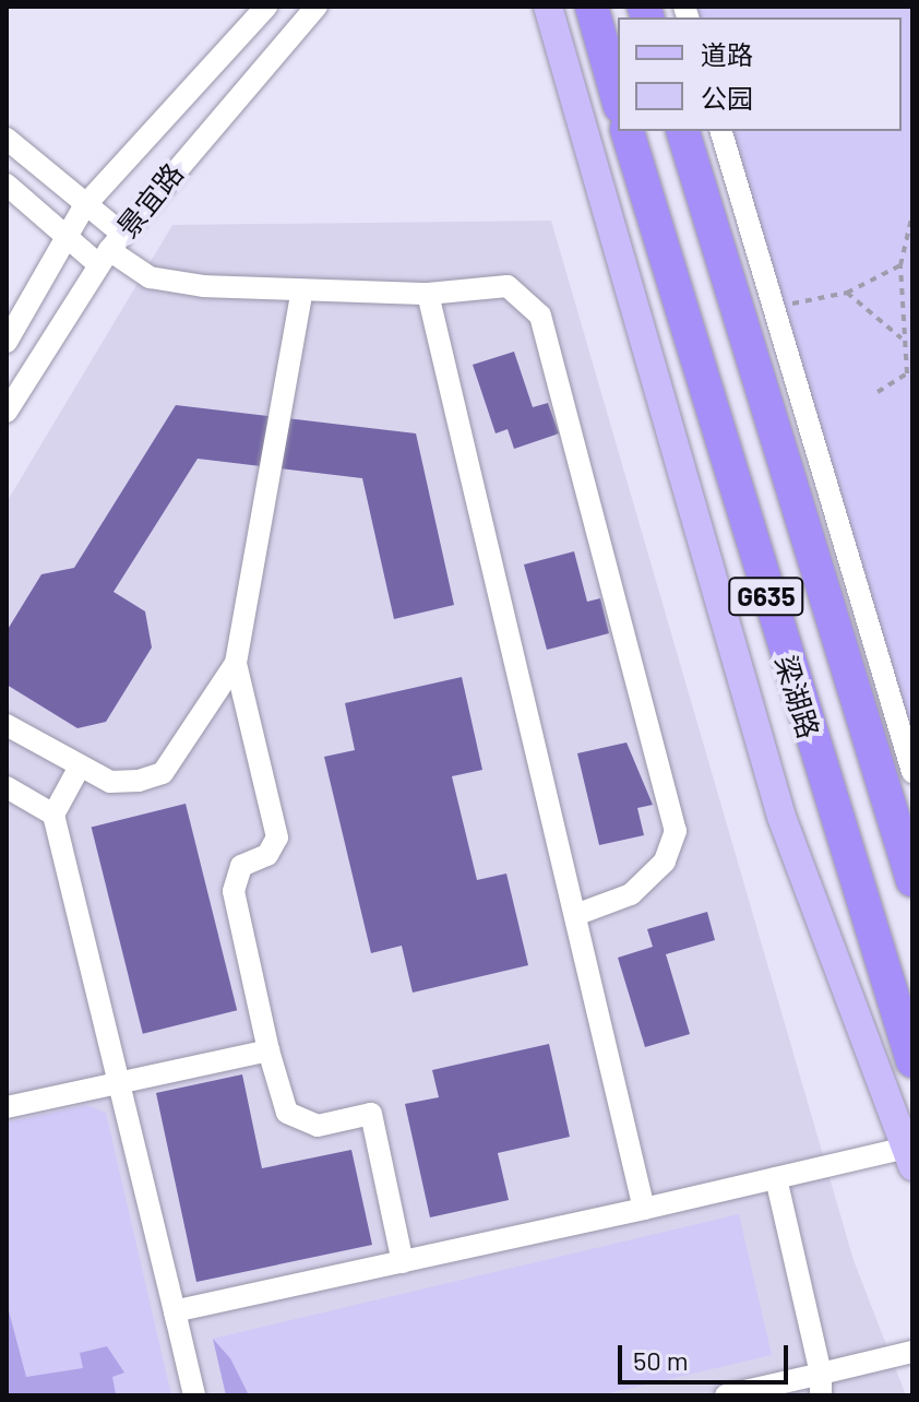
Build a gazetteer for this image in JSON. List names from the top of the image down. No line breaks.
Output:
{"streets":{"highway":["G635","梁湖路"],"street":["景宜路"]},"legend":["道路","公园"],"scale_bar":"50 m"}
